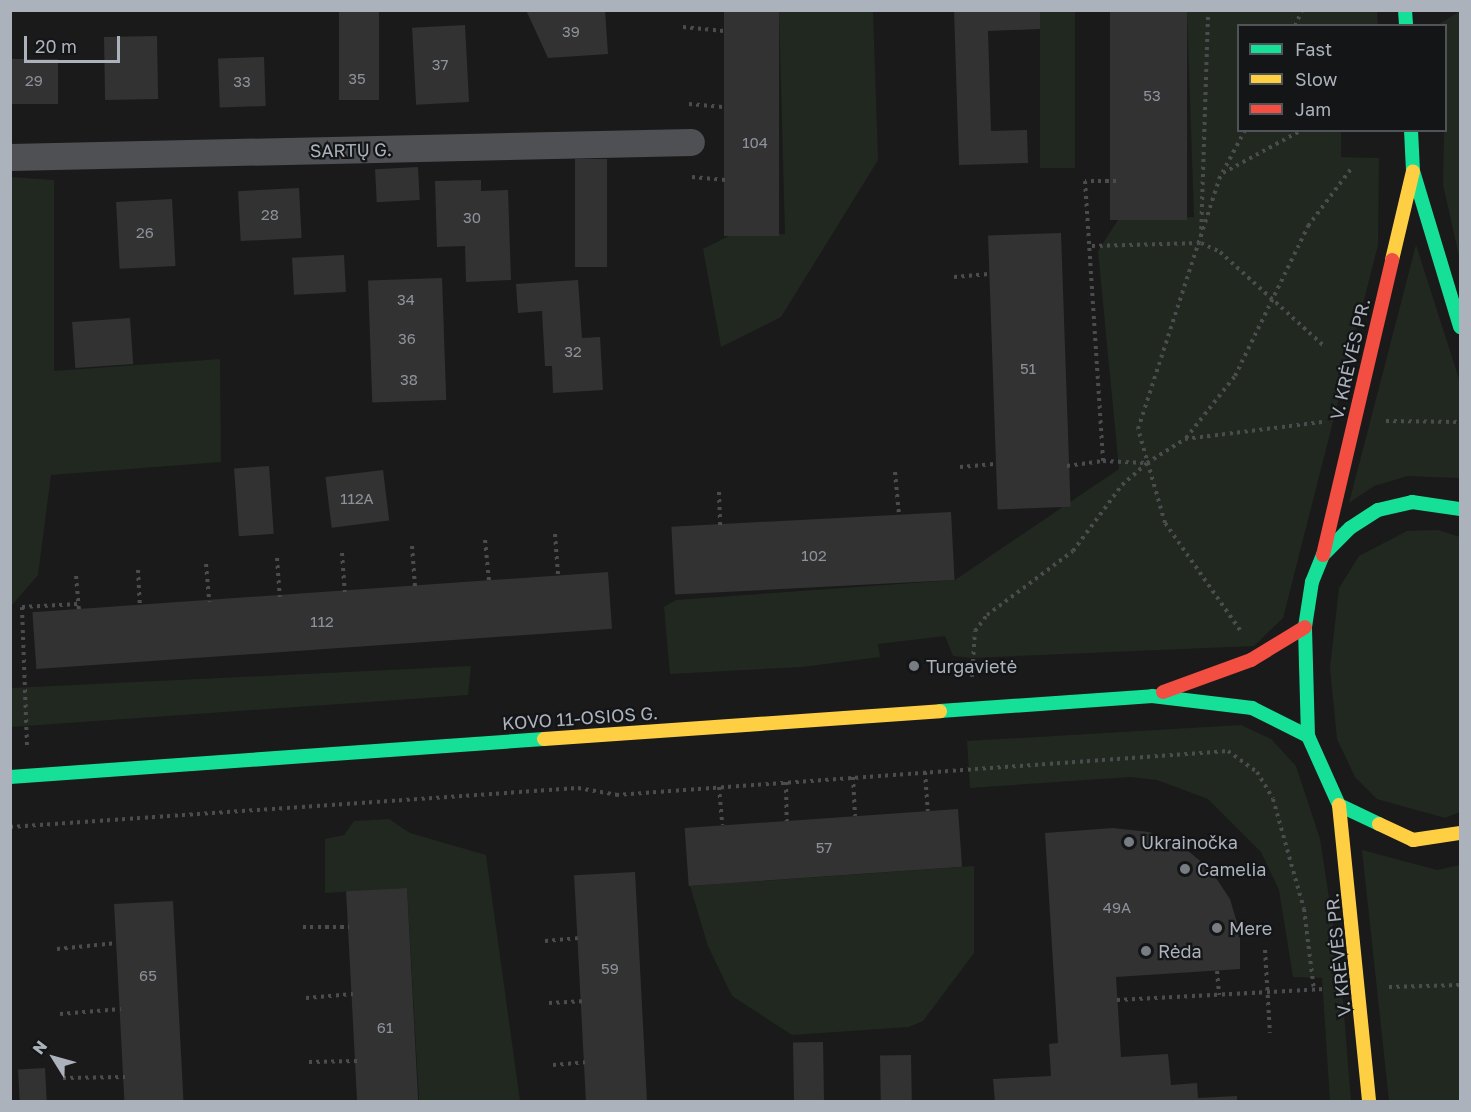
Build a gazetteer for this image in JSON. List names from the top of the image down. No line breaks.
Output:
{"streets":{"main road":["V. KRĖVĖS PR.","KOVO 11-OSIOS G."],"street":["SARTŲ G."]},"crossings":[["V. KRĖVĖS PR.","KOVO 11-OSIOS G."]],"places":["Turgavietė","Ukrainočka","Camelia","Mere","Rėda"],"house_numbers":["39","37","35","29","33","53","104","28","30","26","34","36","32","51","38","112A","102","112","57","49A","59","65","61"],"legend":["Fast","Slow","Jam"],"scale_bar":"20 m","north":"top left"}
